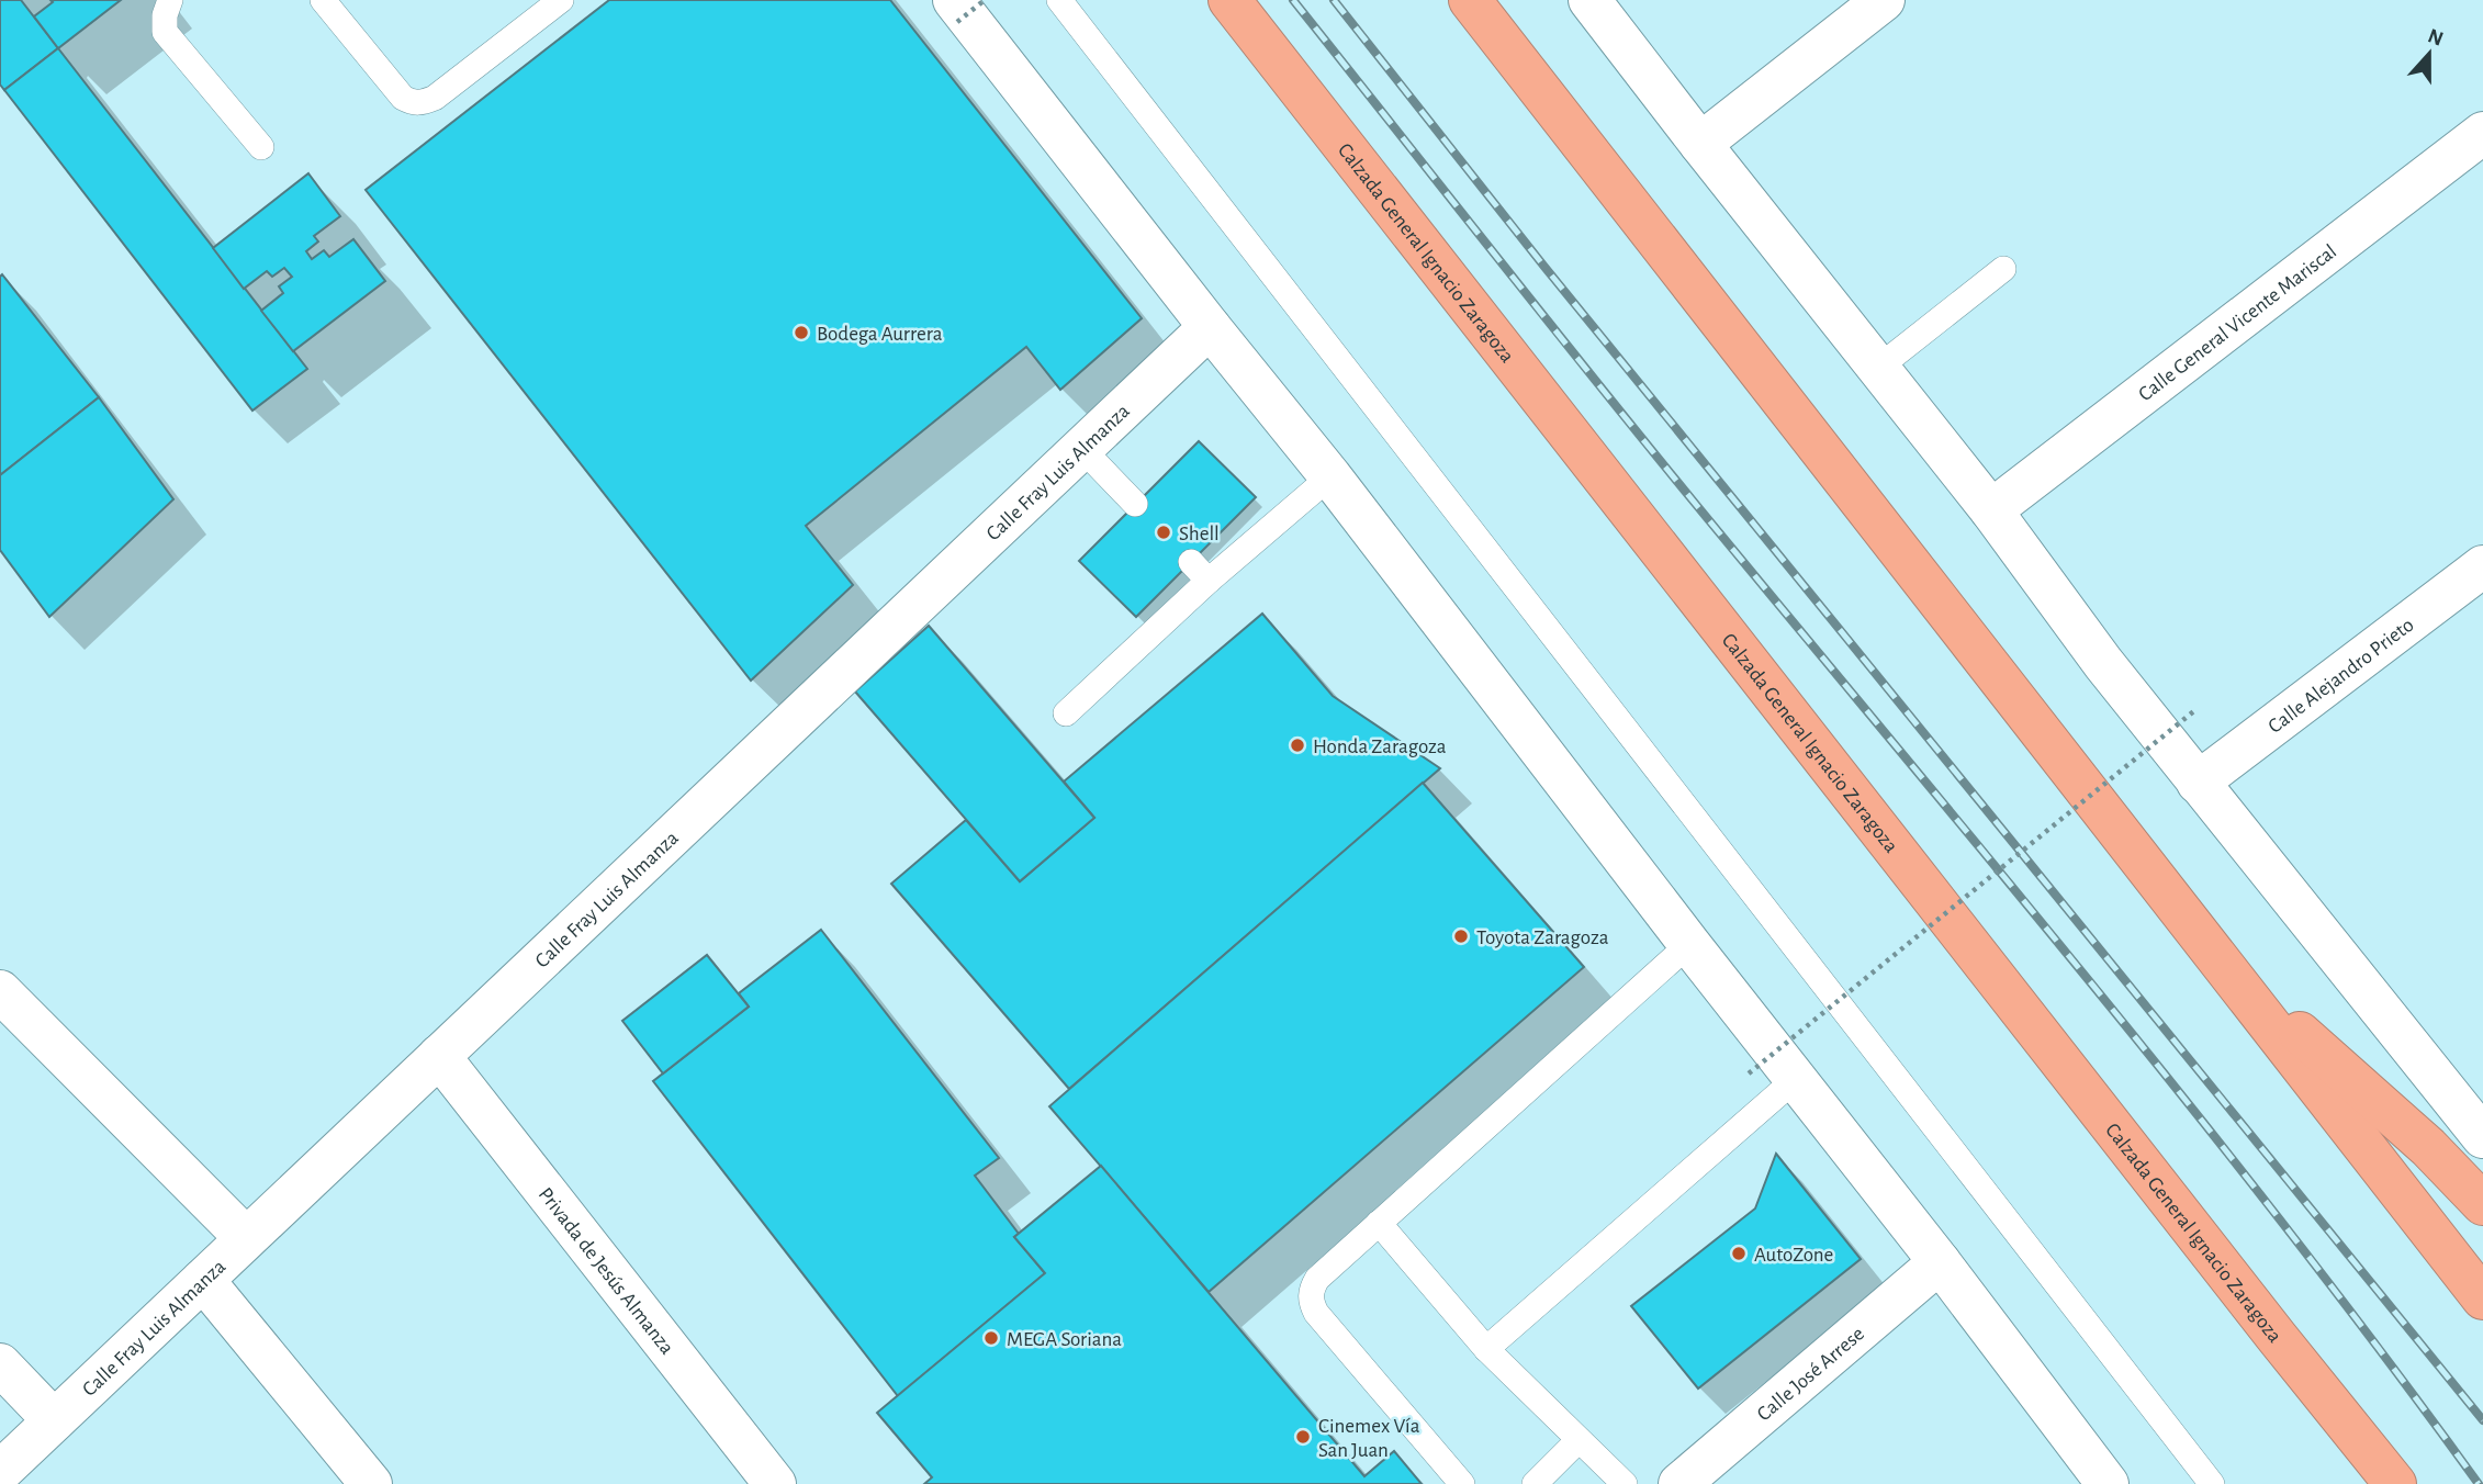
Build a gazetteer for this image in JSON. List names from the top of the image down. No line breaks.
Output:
{"streets":{"highway":["Calzada General Ignacio Zaragoza"],"street":["Calle General Vicente Mariscal","Calle Fray Luis Almanza","Calle Alejandro Prieto","Privada de Jesús Almanza","Calle José Arrese"]},"crossings":[["Calle Fray Luis Almanza","Privada de Jesús Almanza"]],"places":["Bodega Aurrera","Shell","Honda Zaragoza","Toyota Zaragoza","AutoZone","MEGA Soriana","Cinemex Vía San Juan"],"north":"top"}
